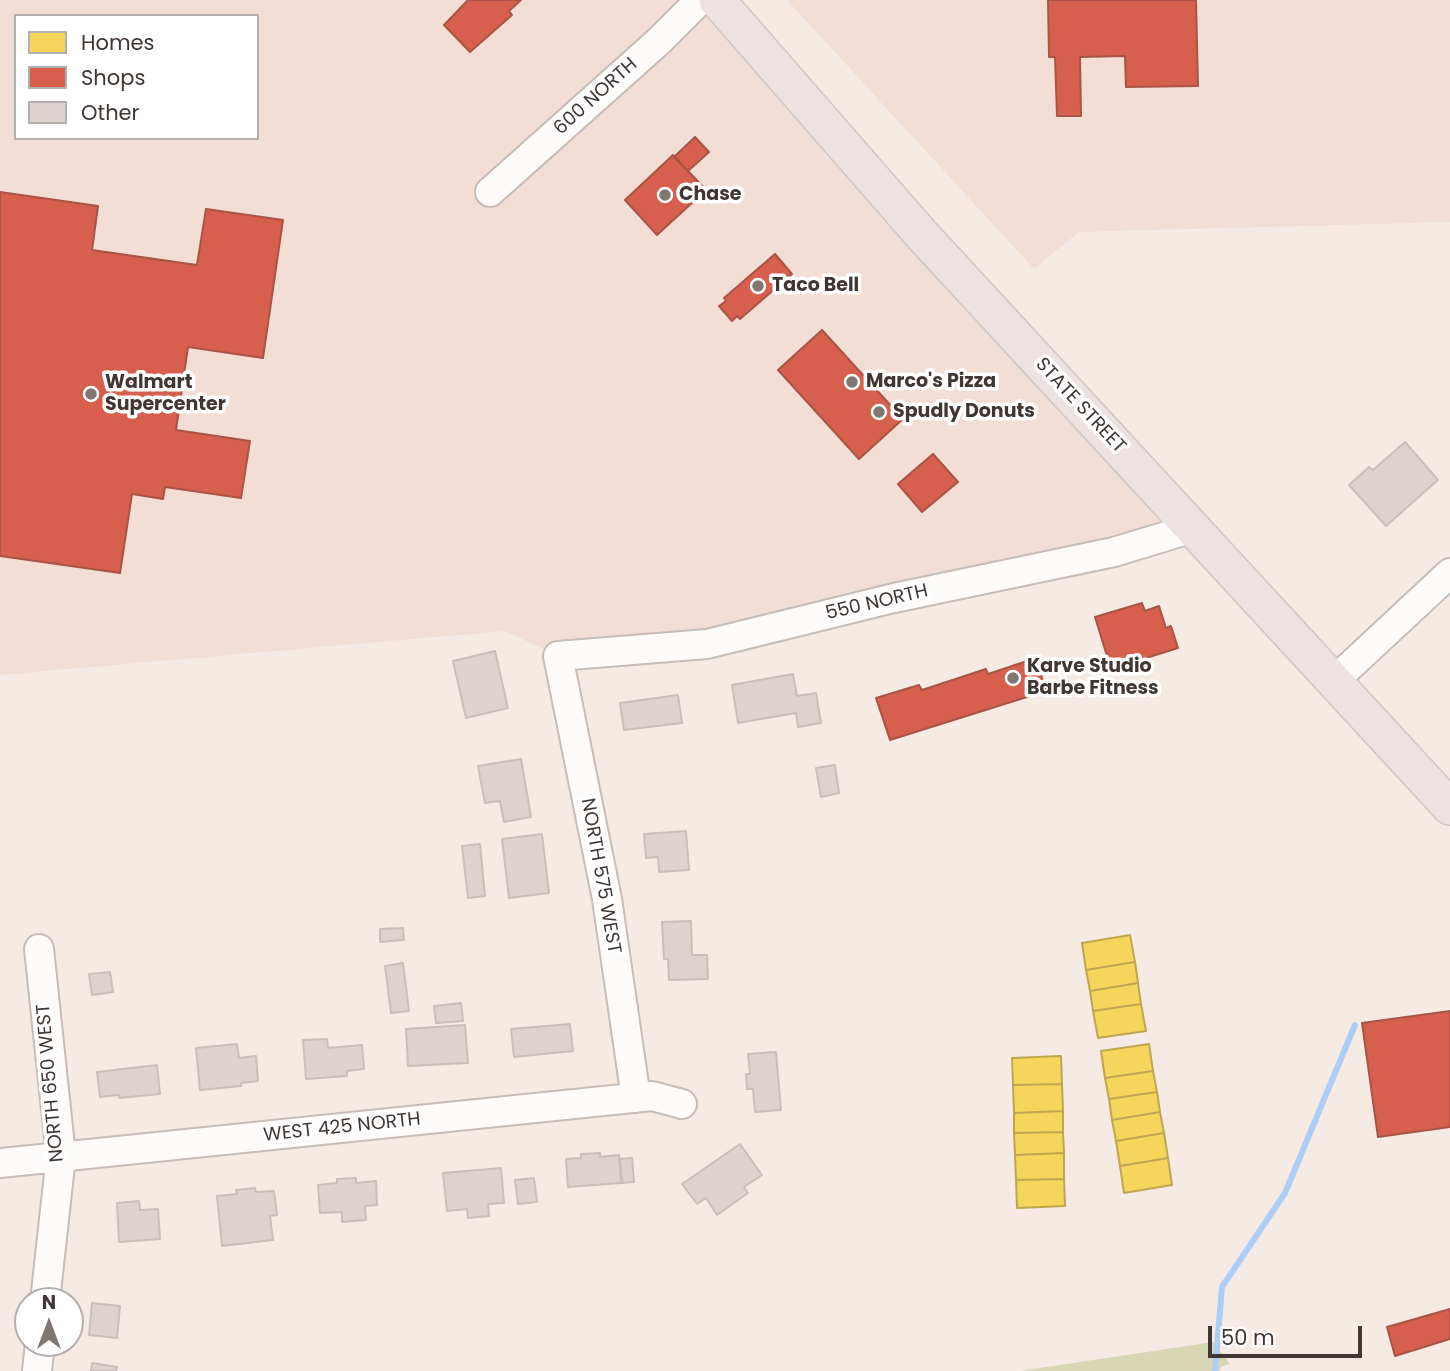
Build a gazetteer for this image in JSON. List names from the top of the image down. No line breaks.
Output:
{"streets":{"main road":["STATE STREET"],"street":["600 NORTH","550 NORTH","NORTH 575 WEST","NORTH 650 WEST","WEST 425 NORTH"]},"crossings":[["STATE STREET","550 NORTH"],["550 NORTH","NORTH 575 WEST"],["NORTH 575 WEST","WEST 425 NORTH"],["NORTH 650 WEST","WEST 425 NORTH"]],"places":["Chase","Taco Bell","Marco's Pizza","Walmart Supercenter","Spudly Donuts","Karve Studio Barbe Fitness"],"legend":["Homes","Shops","Other"],"scale_bar":"50 m","north":"top"}
